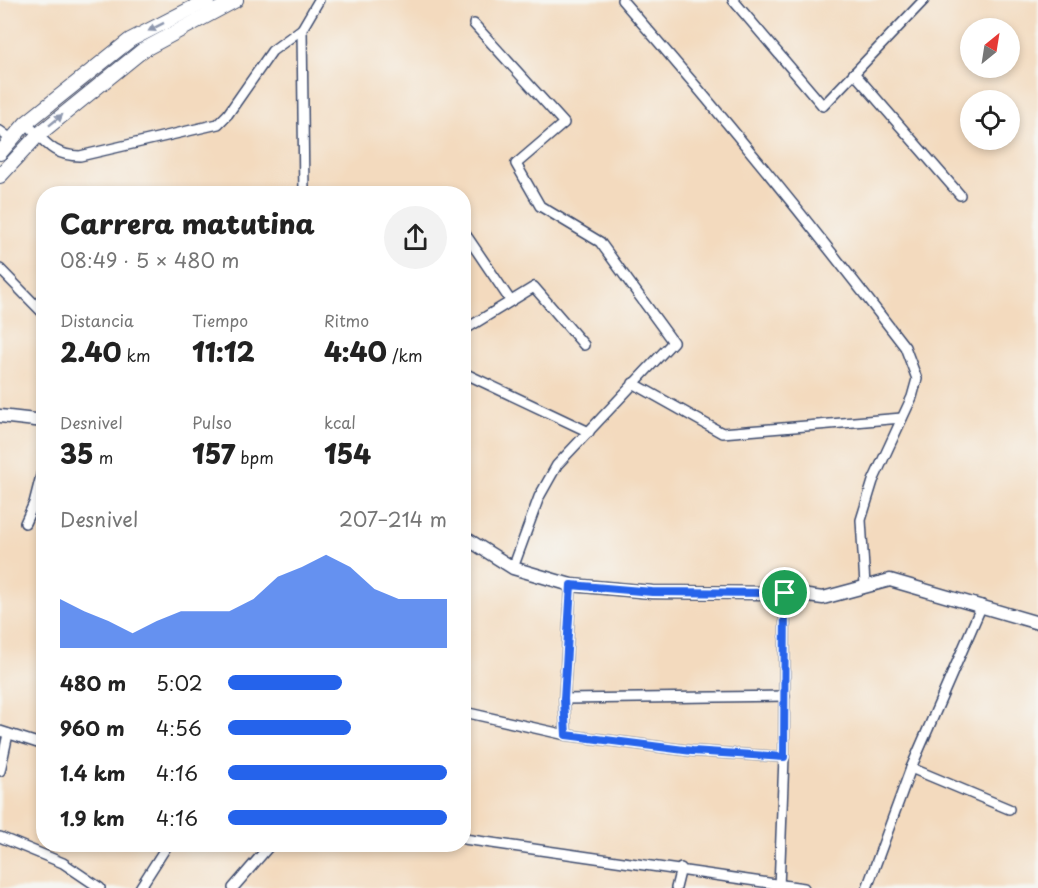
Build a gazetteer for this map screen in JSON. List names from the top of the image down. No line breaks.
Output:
{"north":"top right","page":{"heading":["Carrera matutina","08:49 · 5 × 480 m"],"stats":[["Distancia","2.40 km"],["Tiempo","11:12"],["Ritmo","4:40 /km"],["Desnivel","35 m"],["Pulso","157 bpm"],["kcal","154"]],"chart":["Desnivel","207–214 m"],"list":[{"name":"480 m","note":"5:02"},{"name":"960 m","note":"4:56"},{"name":"1.4 km","note":"4:16"},{"name":"1.9 km","note":"4:16"}]}}
